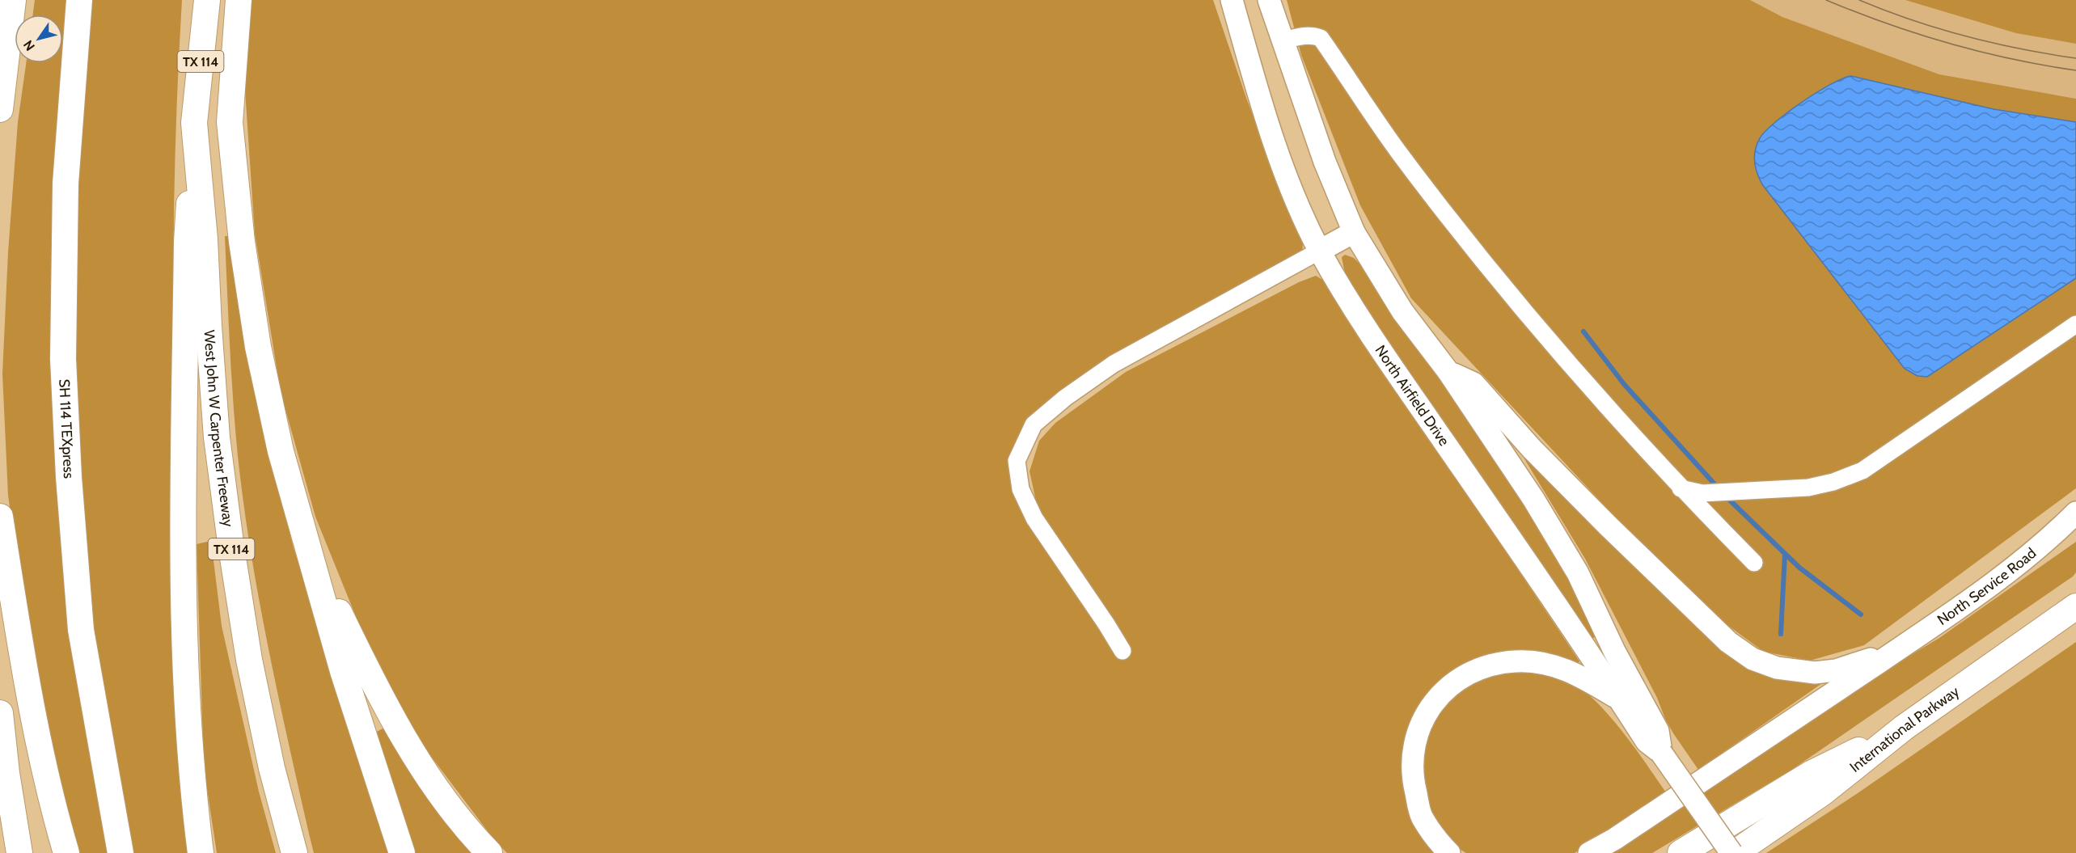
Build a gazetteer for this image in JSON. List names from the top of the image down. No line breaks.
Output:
{"streets":{"highway":["TX 114","SH 114 TEXpress","West John W Carpenter Freeway","International Parkway"],"main road":["North Airfield Drive","North Service Road"]},"crossings":[["North Airfield Drive","International Parkway"]],"north":"bottom left"}
